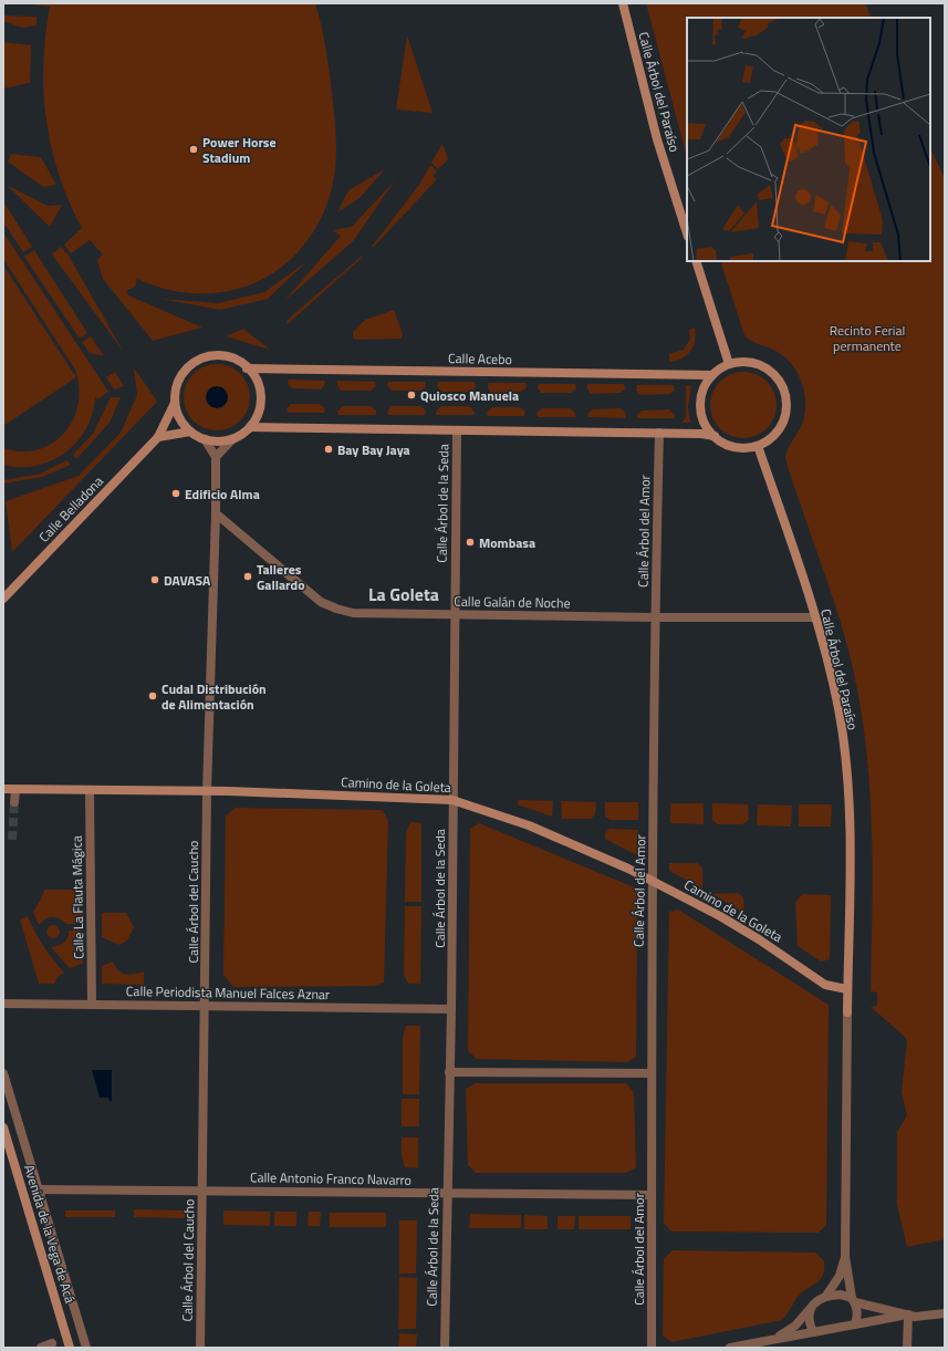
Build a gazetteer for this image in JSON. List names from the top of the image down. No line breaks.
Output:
{"streets":{"street":["Calle Árbol del Paraíso","Calle Acebo","Calle Árbol de la Seda","Calle Belladona","Calle Árbol del Amor","Calle Galán de Noche","Camino de la Goleta","Calle La Flauta Mágica","Calle Árbol del Caucho","Calle Periodista Manuel Falces Aznar","Calle Antonio Franco Navarro","Avenida de la Vega de Acá"]},"crossings":[["Calle Árbol del Paraíso","Calle Acebo"],["Calle Árbol del Paraíso","Calle Galán de Noche"],["Calle Árbol del Paraíso","Camino de la Goleta"],["Calle Acebo","Calle Belladona"],["Calle Árbol de la Seda","Calle Galán de Noche"],["Calle Árbol de la Seda","Camino de la Goleta"],["Calle Árbol de la Seda","Calle Periodista Manuel Falces Aznar"],["Calle Árbol de la Seda","Calle Antonio Franco Navarro"],["Calle Árbol del Amor","Calle Galán de Noche"],["Calle Árbol del Amor","Camino de la Goleta"],["Calle Árbol del Amor","Calle Antonio Franco Navarro"],["Calle Galán de Noche","Calle Árbol del Caucho"],["Camino de la Goleta","Calle La Flauta Mágica"],["Camino de la Goleta","Calle Árbol del Caucho"],["Calle La Flauta Mágica","Calle Periodista Manuel Falces Aznar"],["Calle Árbol del Caucho","Calle Periodista Manuel Falces Aznar"],["Calle Árbol del Caucho","Calle Antonio Franco Navarro"]],"districts":["La Goleta"],"parks":["Recinto Ferial permanente"],"places":["Power Horse Stadium","Quiosco Manuela","Bay Bay Jaya","Edificio Alma","Mombasa","Talleres Gallardo","DAVASA","Cudal Distribución de Alimentación"]}
